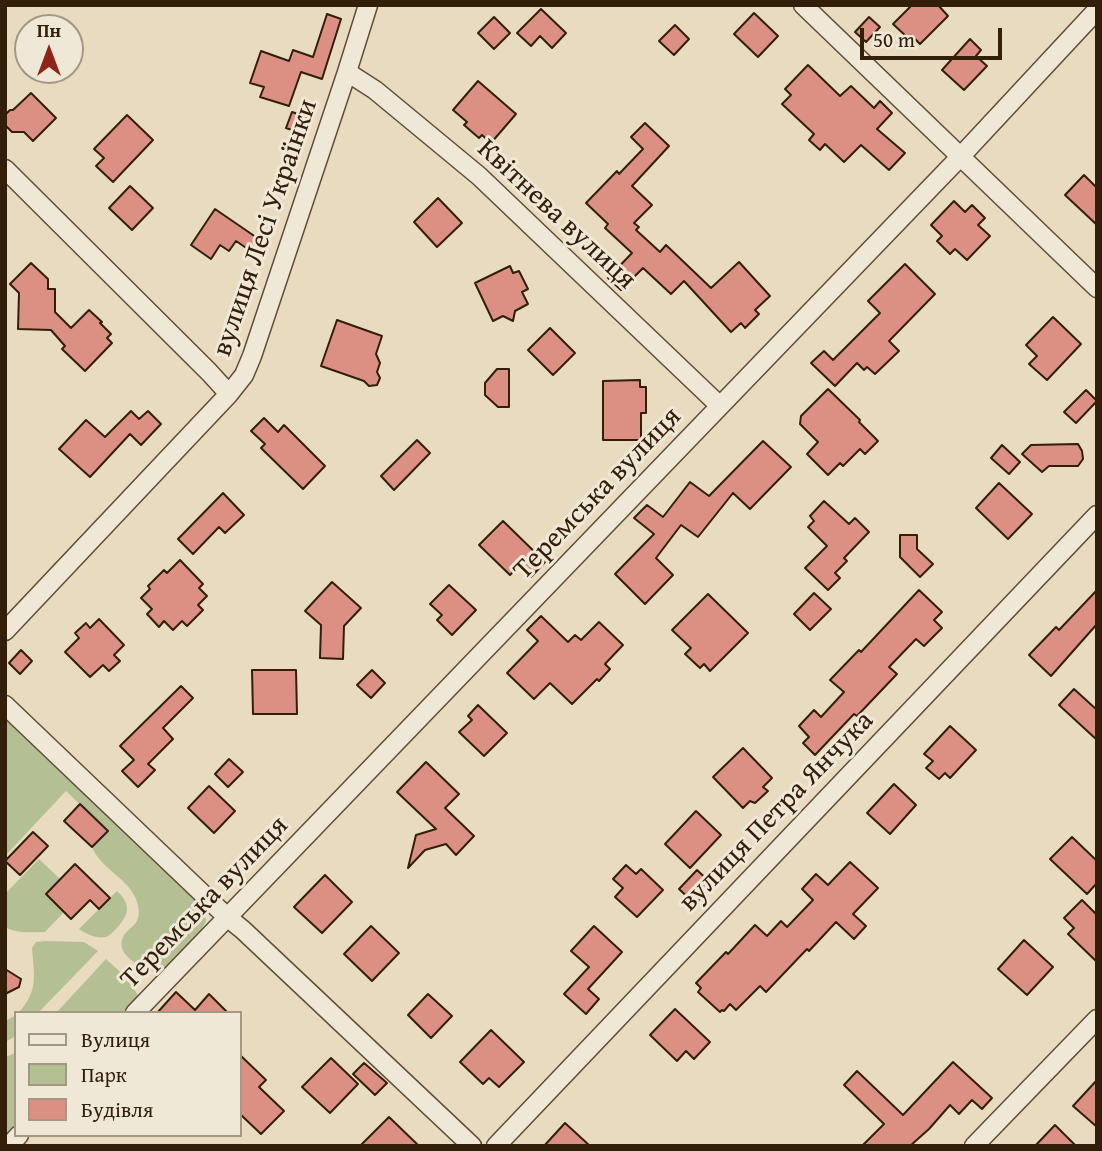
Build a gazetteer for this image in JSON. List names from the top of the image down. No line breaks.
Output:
{"streets":{"street":["Квітнева вулиця","вулиця Лесі Українки","Теремська вулиця","вулиця Петра Янчука"]},"crossings":[["Квітнева вулиця","вулиця Лесі Українки"],["Квітнева вулиця","Теремська вулиця"]],"legend":["Вулиця","Парк","Будівля"],"scale_bar":"50 m","north":"top"}
